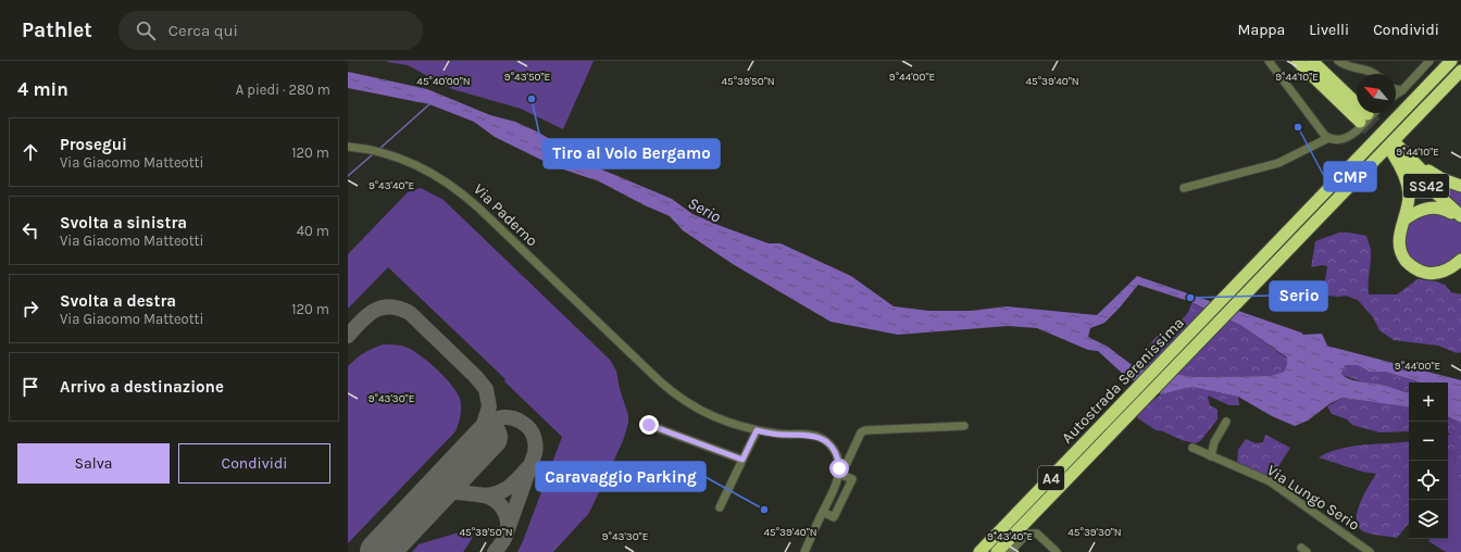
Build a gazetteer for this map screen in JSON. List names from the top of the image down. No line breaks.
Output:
{"streets":{"highway":["SS42","Autostrada Serenissima","A4"],"street":["Via Paderno","Via Lungo Serio"]},"water":["Serio"],"places":["Tiro al Volo Bergamo","CMP","Serio","Caravaggio Parking"],"north":"top left","page":{"header":"Pathlet","search":"Cerca qui","nav":["Mappa","Livelli","Condividi"],"heading":["4 min","A piedi · 280 m"],"list":[["Prosegui","Via Giacomo Matteotti","120 m"],["Svolta a sinistra","Via Giacomo Matteotti","40 m"],["Svolta a destra","Via Giacomo Matteotti","120 m"],"Arrivo a destinazione"],"map_buttons":["+","−"],"buttons":["Salva","Condividi"]},"coordinates":["9°44'10\"E","9°43'50\"E","9°44'00\"E","45°40'00\"N","45°39'50\"N","45°39'40\"N","9°43'40\"E","9°43'30\"E","45°39'30\"N"]}
